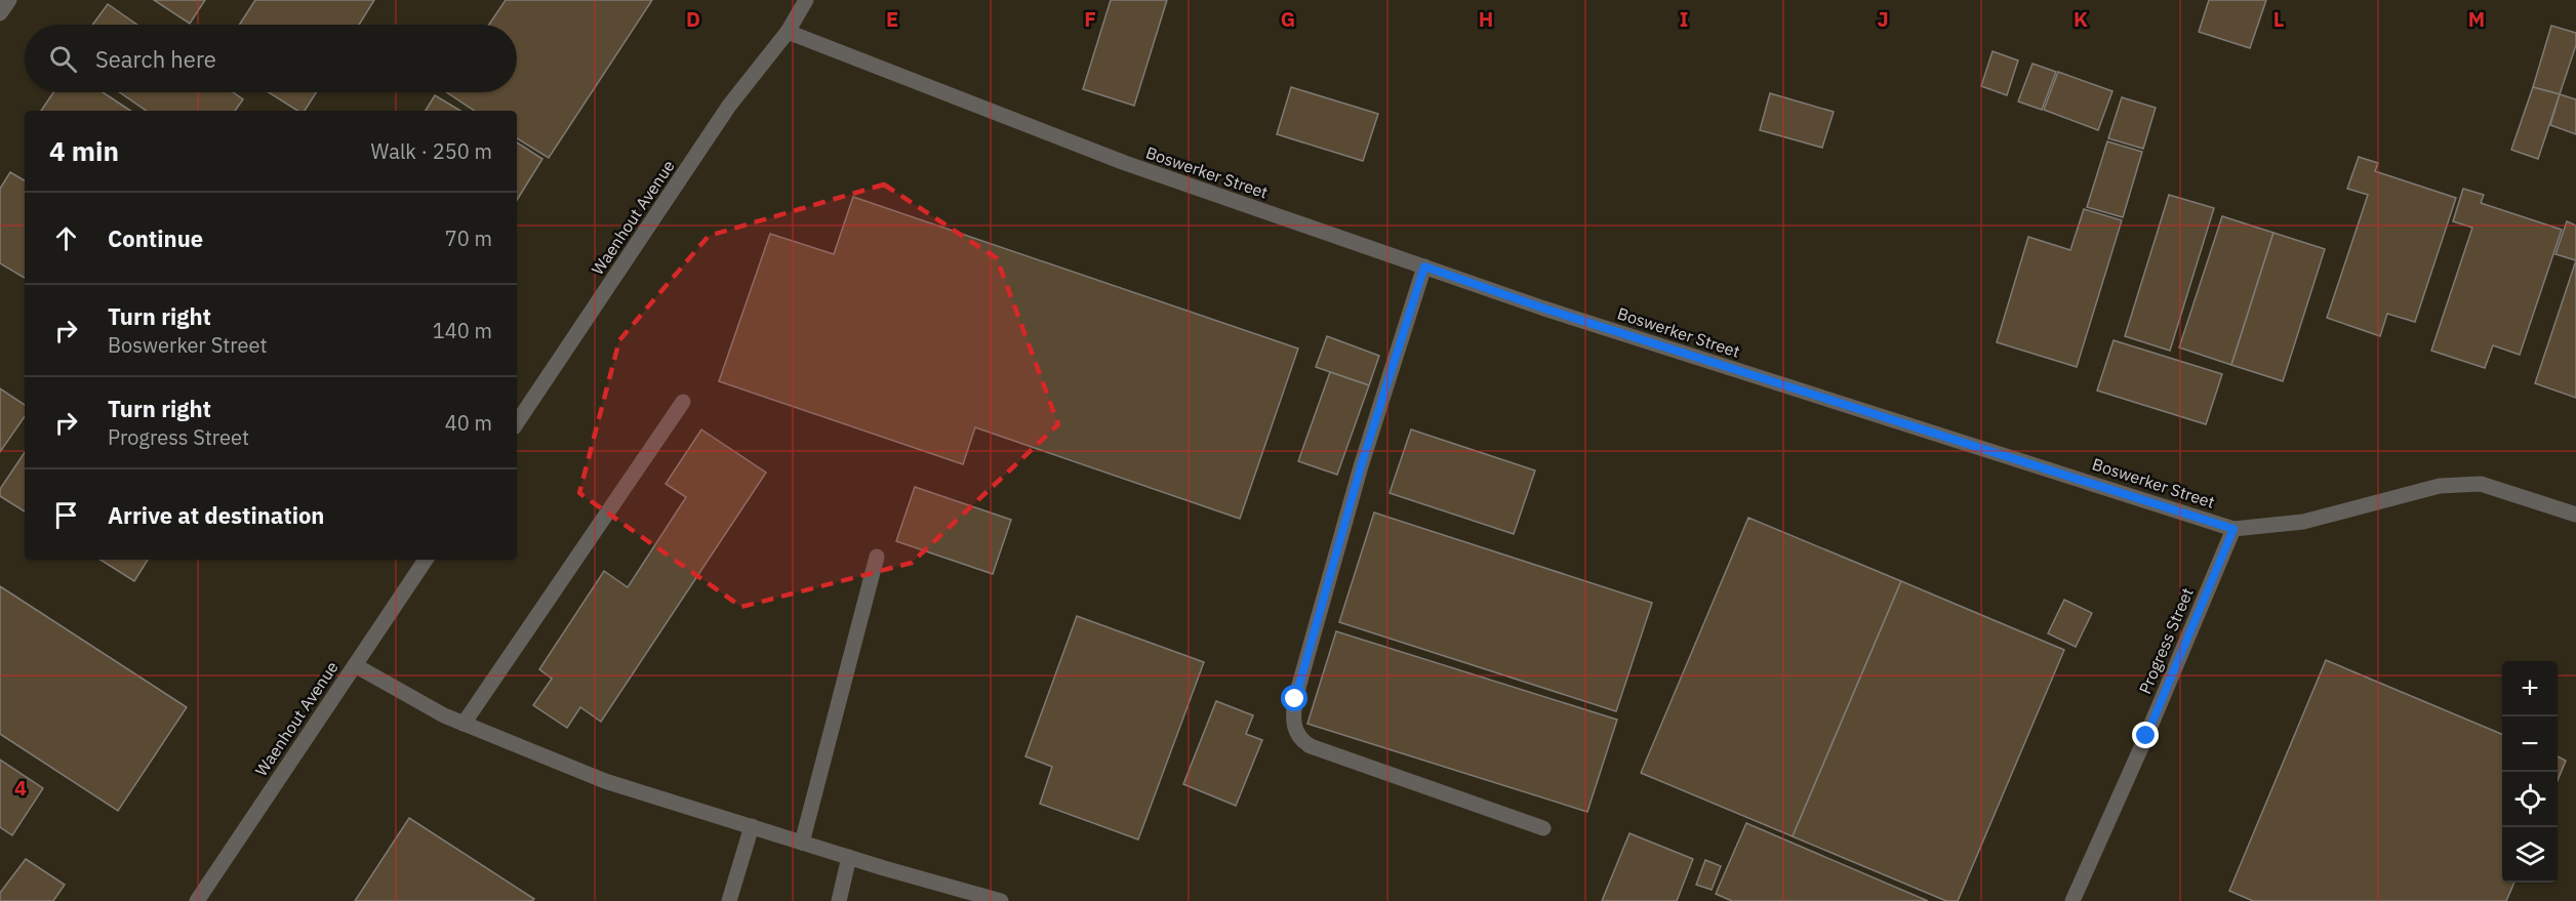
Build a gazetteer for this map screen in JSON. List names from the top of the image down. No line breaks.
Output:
{"streets":{"street":["Boswerker Street","Waenhout Avenue","Progress Street"]},"crossings":[["Boswerker Street","Waenhout Avenue"],["Boswerker Street","Progress Street"]],"page":{"search":"Search here","heading":["4 min","Walk · 250 m"],"list":[["Continue","70 m"],["Turn right","Boswerker Street","140 m"],["Turn right","Progress Street","40 m"],"Arrive at destination"],"map_buttons":["+","−"]},"grid":{"columns":["D","E","F","G","H","I","J","K","L","M"],"rows":["4"]}}
